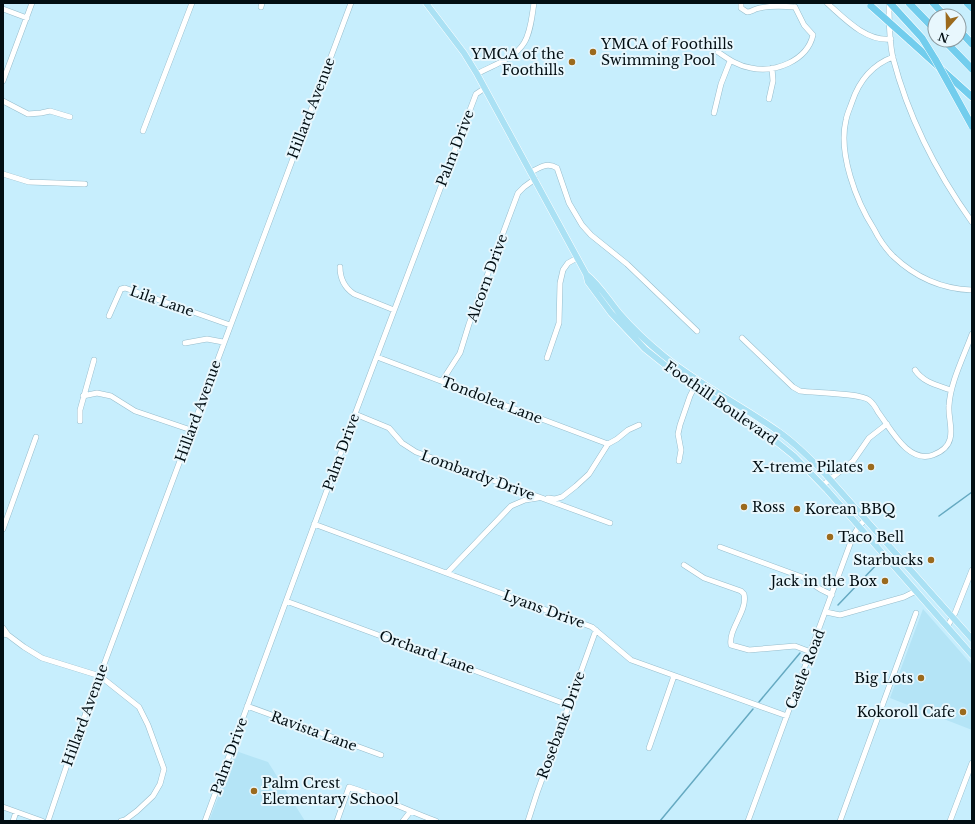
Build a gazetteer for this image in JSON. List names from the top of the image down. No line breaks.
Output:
{"streets":{"main road":["Foothill Boulevard"],"street":["Hillard Avenue","Palm Drive","Alcorn Drive","Lila Lane","Tondolea Lane","Lombardy Drive","Lyans Drive","Orchard Lane","Castle Road","Rosebank Drive","Ravista Lane"]},"crossings":[["Hillard Avenue","Lila Lane"],["Palm Drive","Tondolea Lane"],["Palm Drive","Foothill Boulevard"],["Palm Drive","Lombardy Drive"],["Palm Drive","Lyans Drive"],["Palm Drive","Orchard Lane"],["Palm Drive","Ravista Lane"],["Alcorn Drive","Tondolea Lane"],["Alcorn Drive","Foothill Boulevard"],["Foothill Boulevard","Castle Road"],["Lyans Drive","Castle Road"],["Lyans Drive","Rosebank Drive"],["Orchard Lane","Rosebank Drive"]],"places":["YMCA of Foothills Swimming Pool","YMCA of the Foothills","X-treme Pilates","Ross","Korean BBQ","Taco Bell","Starbucks","Jack in the Box","Big Lots","Kokoroll Cafe","Palm Crest Elementary School"],"north":"bottom"}
